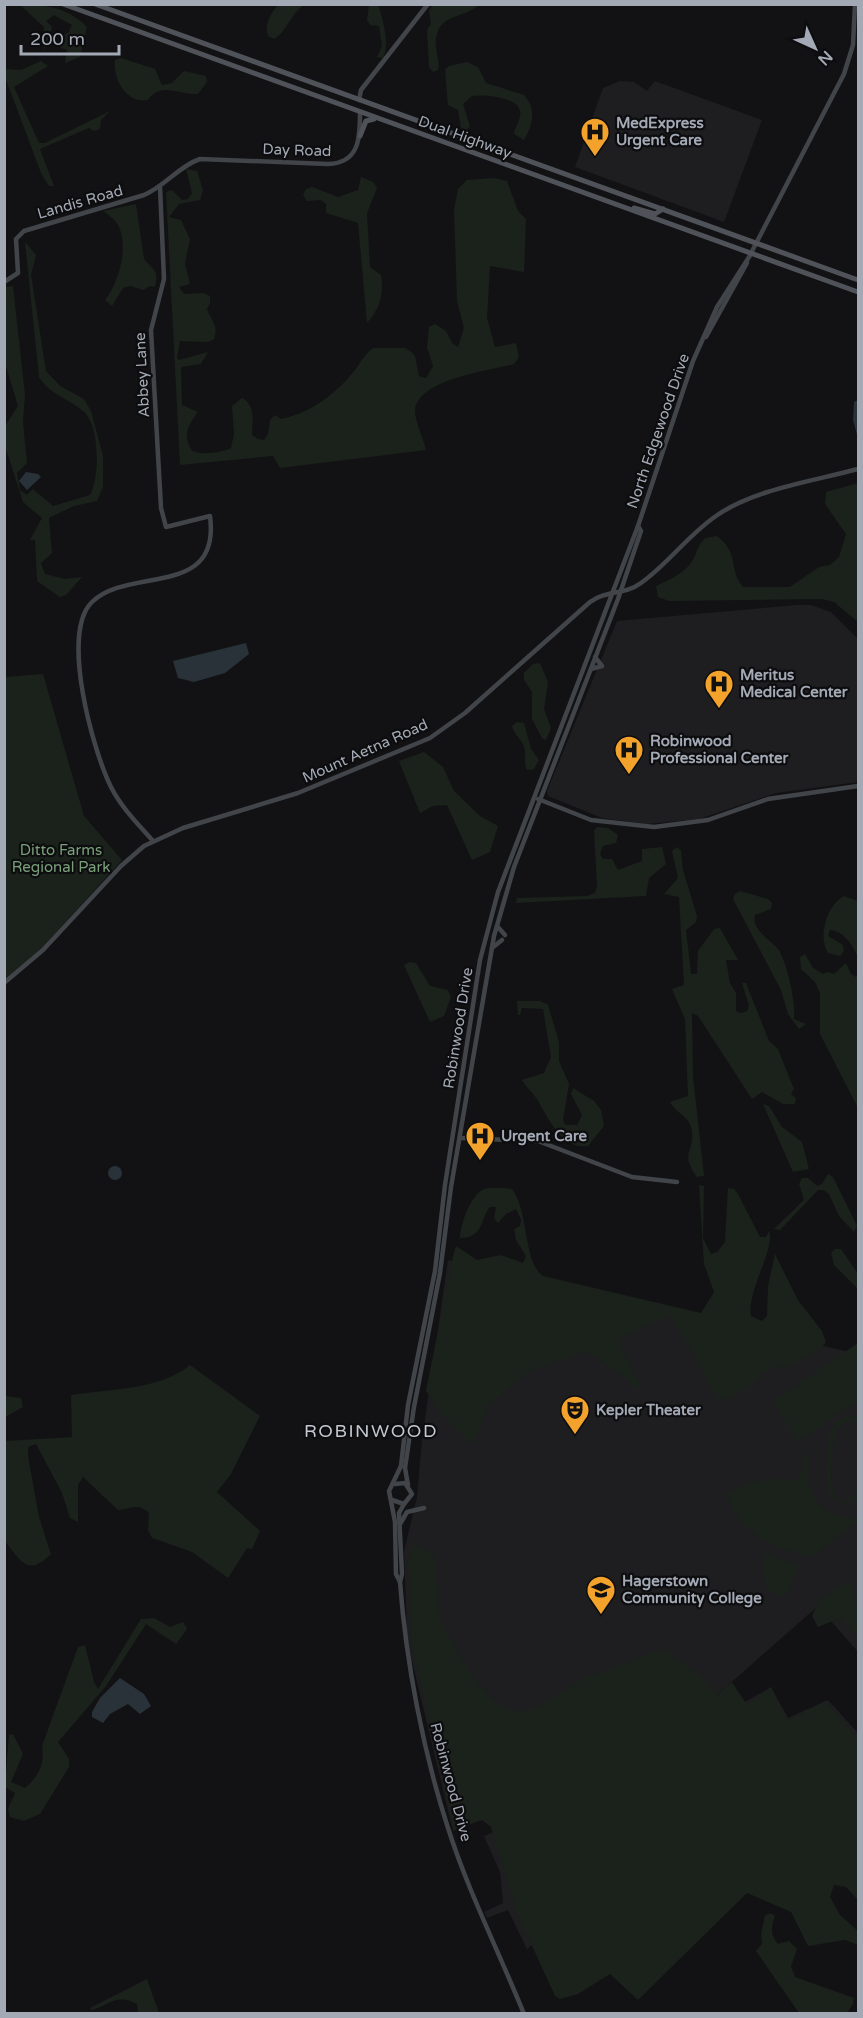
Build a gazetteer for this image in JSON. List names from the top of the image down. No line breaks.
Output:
{"streets":{"main road":["Dual Highway","Day Road","Landis Road","Abbey Lane","North Edgewood Drive","Mount Aetna Road","Robinwood Drive"]},"crossings":[["Dual Highway","North Edgewood Drive"],["Day Road","Landis Road"],["Landis Road","Abbey Lane"],["Abbey Lane","Mount Aetna Road"],["North Edgewood Drive","Mount Aetna Road"],["North Edgewood Drive","Robinwood Drive"],["Mount Aetna Road","Robinwood Drive"]],"districts":["ROBINWOOD"],"parks":["Ditto Farms Regional Park"],"places":{"hospital":["MedExpress Urgent Care","Meritus Medical Center","Robinwood Professional Center","Urgent Care"],"theatre":["Kepler Theater"],"school or university":["Hagerstown Community College"]},"scale_bar":"200 m","north":"bottom right"}
